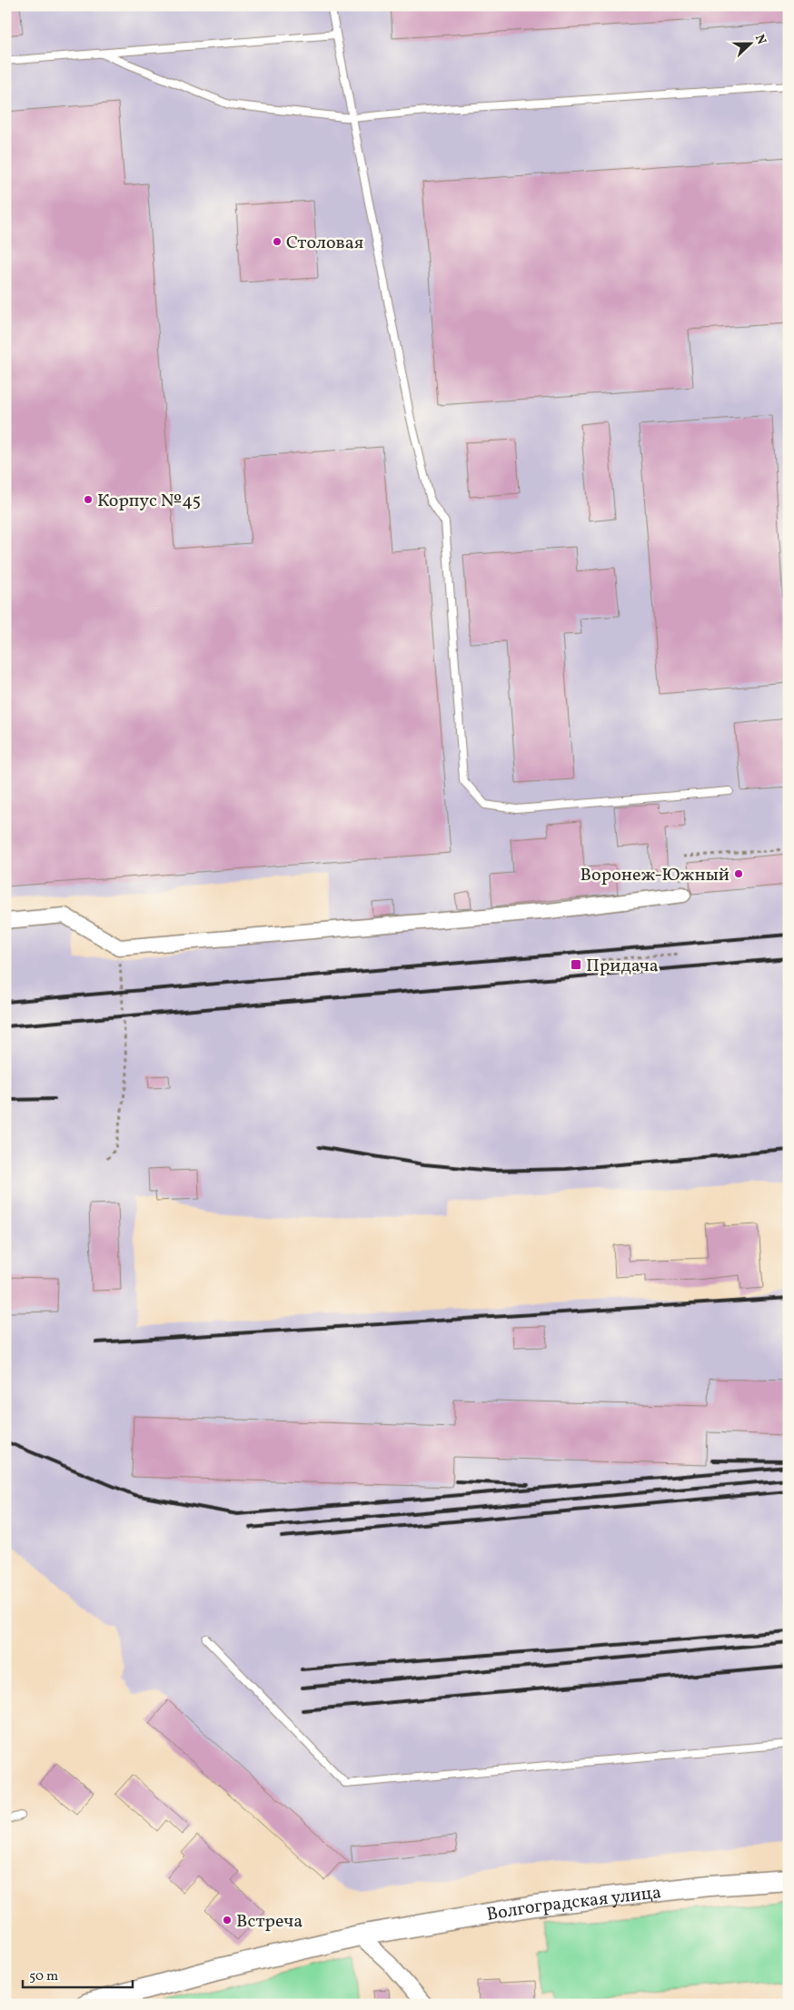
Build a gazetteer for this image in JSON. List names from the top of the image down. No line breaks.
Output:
{"streets":{"main road":["Волгоградская улица"]},"places":{"other":["Столовая","Корпус №45","Воронеж-Южный","Встреча"],"transit":["Придача"]},"scale_bar":"50 m","north":"right"}
